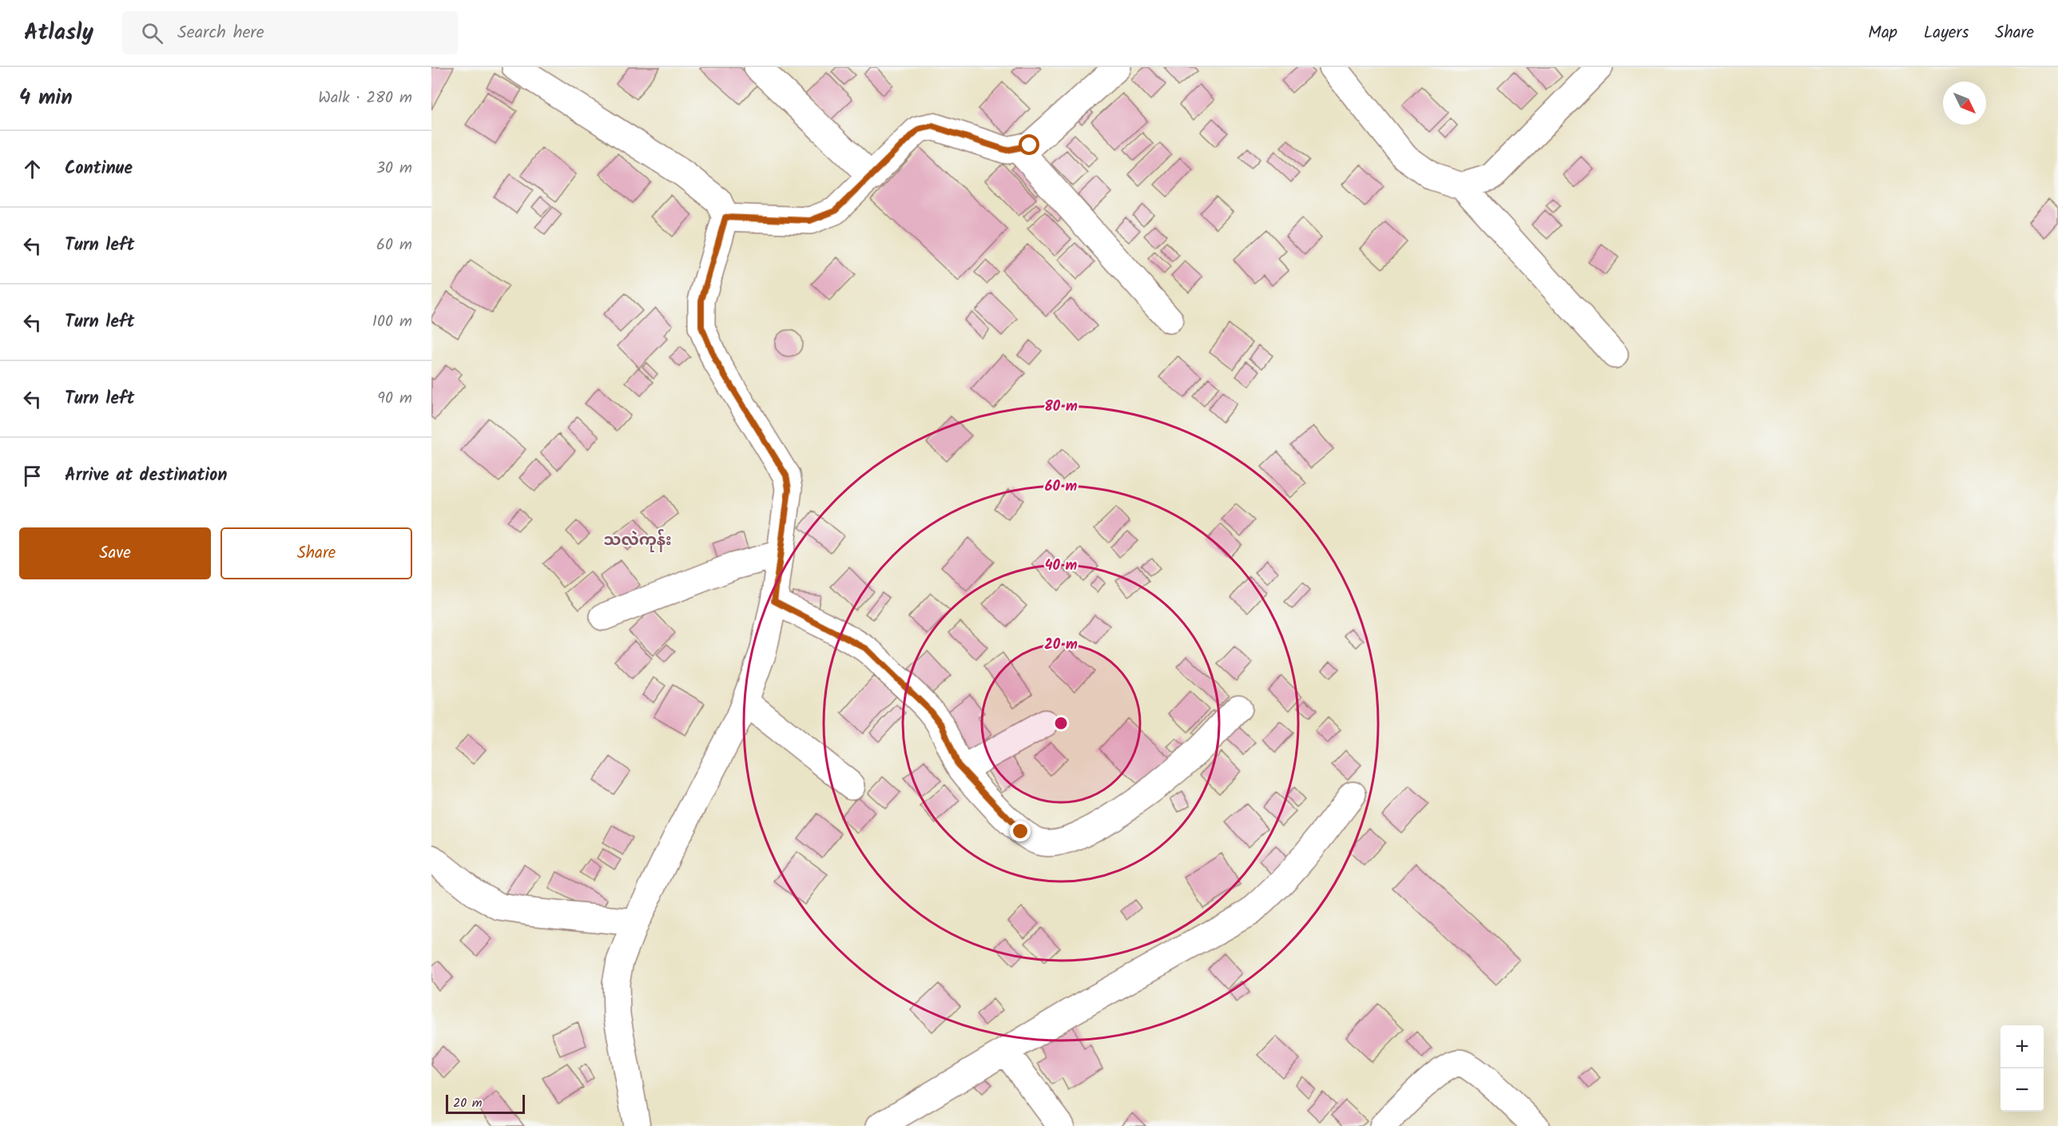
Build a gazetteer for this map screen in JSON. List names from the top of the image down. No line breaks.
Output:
{"districts":["သလဲကုန်း"],"scale_bar":"20 m","north":"bottom right","page":{"header":"Atlasly","search":"Search here","nav":["Map","Layers","Share"],"heading":["4 min","Walk · 280 m"],"list":[["Continue","30 m"],["Turn left","60 m"],["Turn left","100 m"],["Turn left","90 m"],"Arrive at destination"],"buttons":["Save","Share"],"map_buttons":["+","−"],"scale":"20 m"},"rings":["80 m","60 m","40 m","20 m"]}
